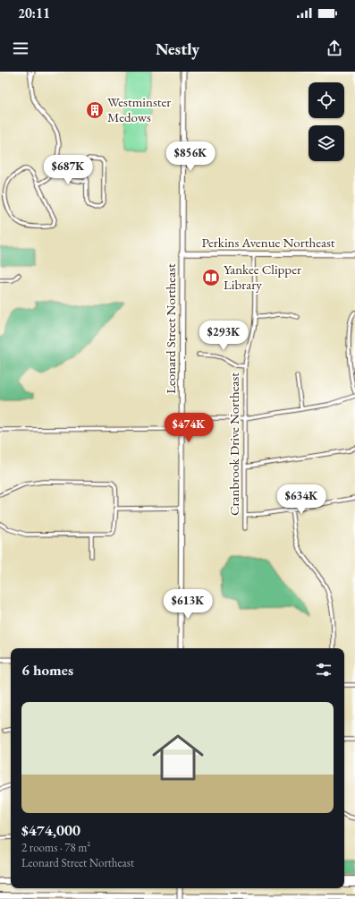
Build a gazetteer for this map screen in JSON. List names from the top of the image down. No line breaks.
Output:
{"streets":{"main road":["Perkins Avenue Northeast","Leonard Street Northeast"],"street":["Cranbrook Drive Northeast"]},"crossings":[["Perkins Avenue Northeast","Leonard Street Northeast"],["Perkins Avenue Northeast","Cranbrook Drive Northeast"]],"places":{"building":["Westminster Medows"],"library":["Yankee Clipper Library"]},"page":{"status":"20:11","header":"Nestly","price":["$856K","$687K","$293K","$474K","$634K","$613K"],"heading":"6 homes","list":[{"name":"$474,000","note":"2 rooms · 78 m² · Leonard Street Northeast"}]}}
